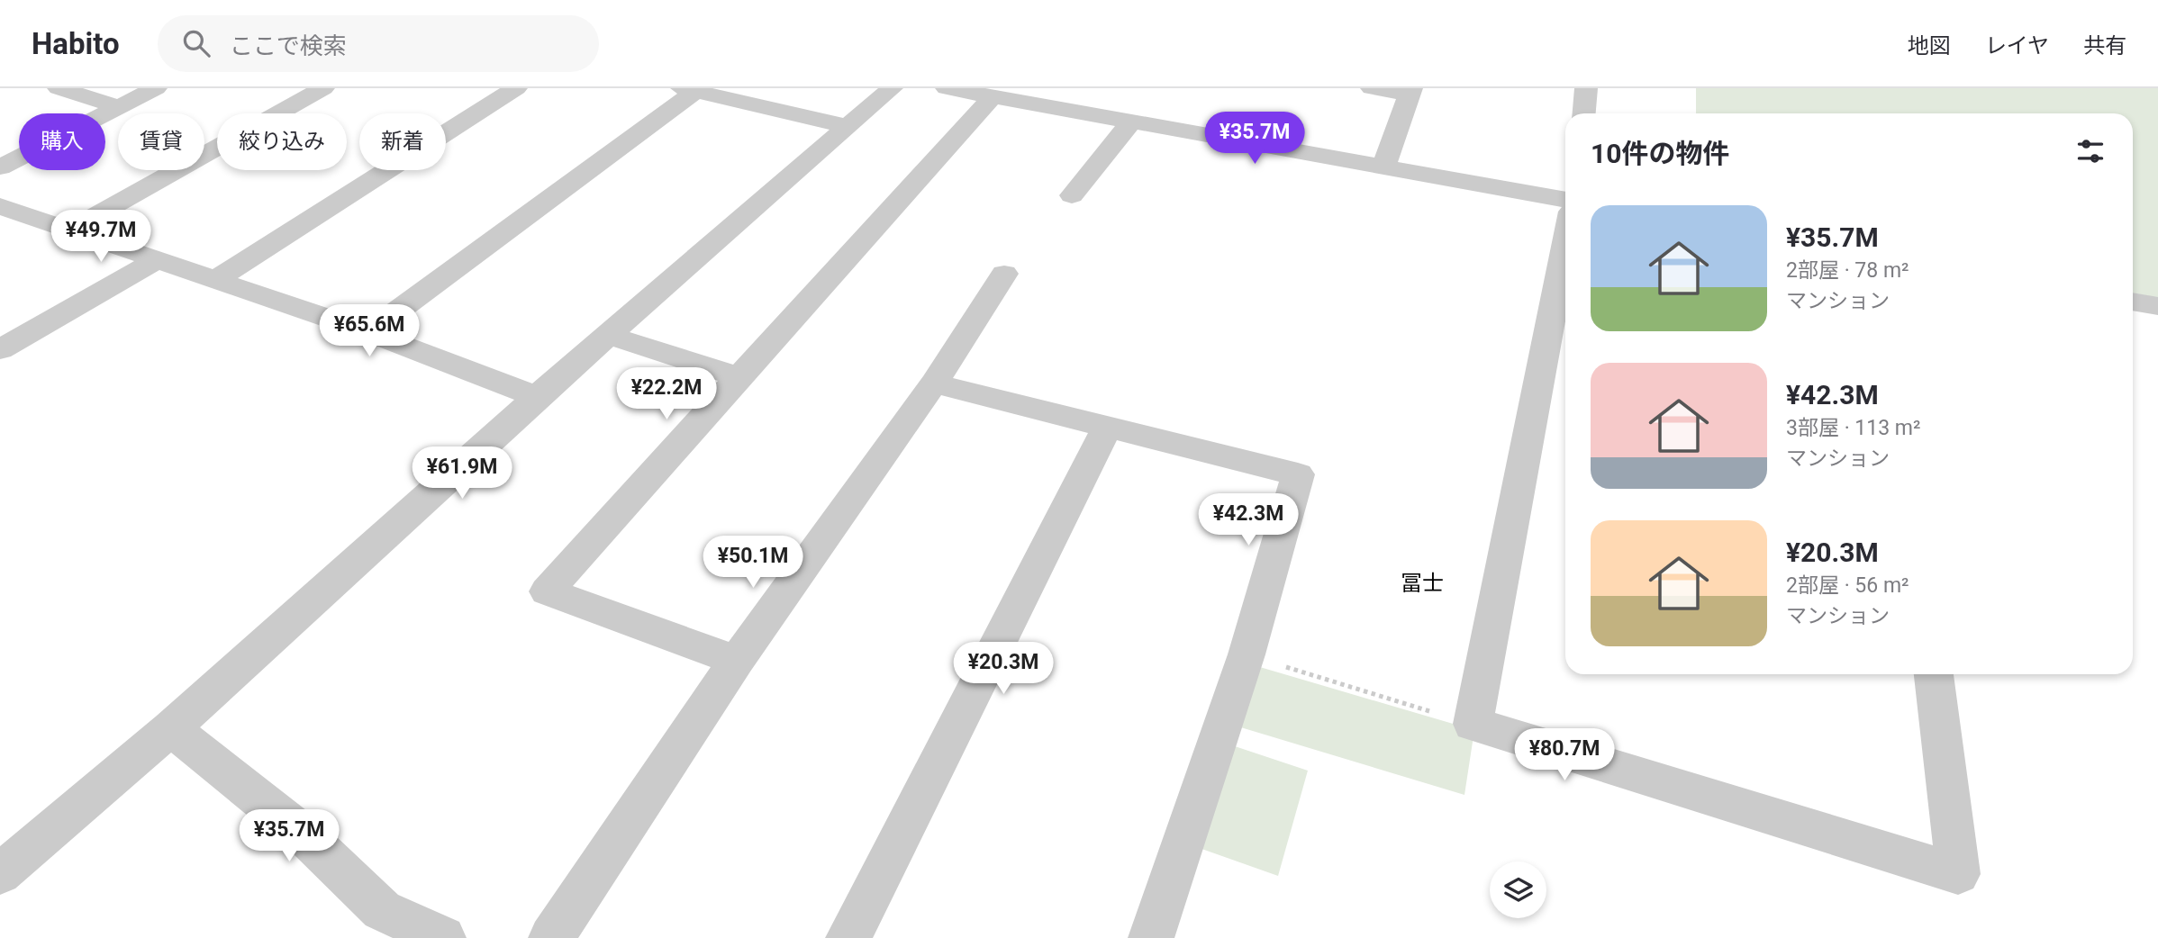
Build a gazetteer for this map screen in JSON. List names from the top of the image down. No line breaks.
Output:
{"districts":["冨士"],"page":{"header":"Habito","search":"ここで検索","nav":["地図","レイヤ","共有"],"price":["¥35.7M","¥49.7M","¥65.6M","¥22.2M","¥61.9M","¥42.3M","¥50.1M","¥20.3M","¥80.7M","¥35.7M"],"chip":["購入","賃貸","絞り込み","新着"],"heading":"10件の物件","list":[{"name":"¥35.7M","note":"2部屋 · 78 m² · マンション"},{"name":"¥42.3M","note":"3部屋 · 113 m² · マンション"},{"name":"¥20.3M","note":"2部屋 · 56 m² · マンション"}]}}
